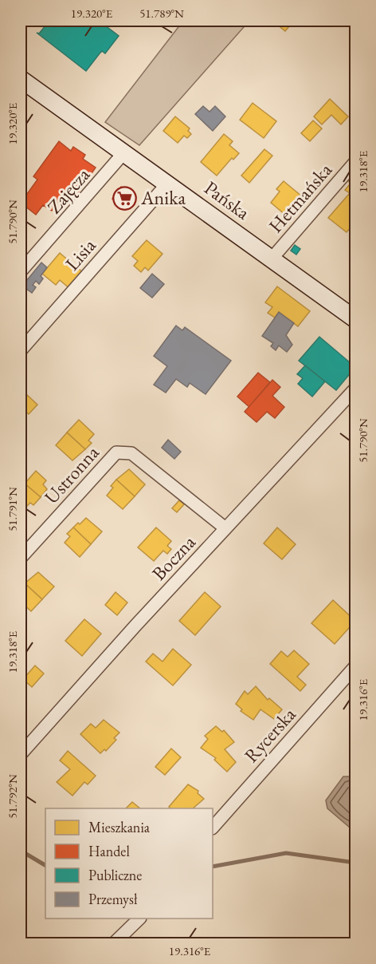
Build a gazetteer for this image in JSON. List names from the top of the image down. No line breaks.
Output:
{"streets":{"street":["Zajęcza","Hetmańska","Pańska","Lisia","Ustronna","Boczna","Rycerska"]},"crossings":[["Zajęcza","Pańska"],["Hetmańska","Pańska"],["Pańska","Lisia"],["Ustronna","Boczna"]],"places":{"supermarket":["Anika"]},"legend":["Mieszkania","Handel","Publiczne","Przemysł"],"coordinates":["19.320°E","51.789°N","19.318°E","51.790°N","51.791°N","19.316°E","51.792°N"]}
